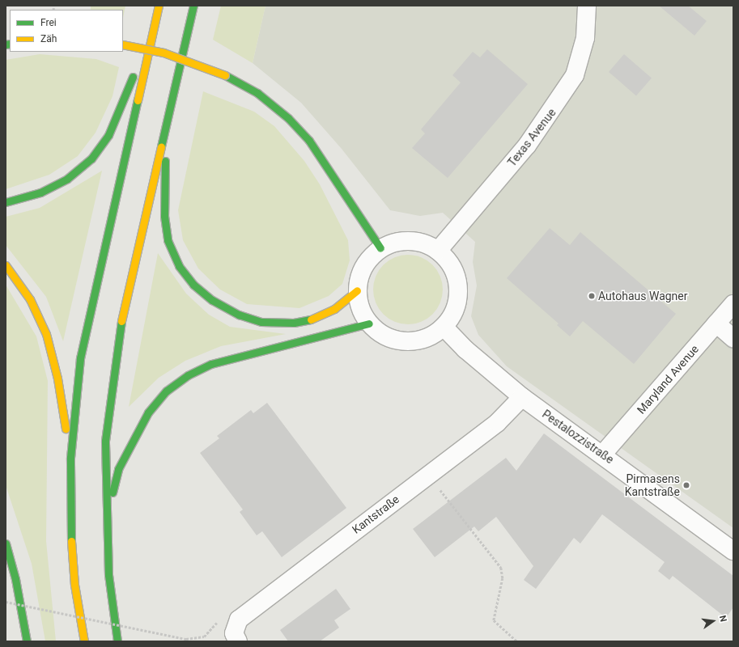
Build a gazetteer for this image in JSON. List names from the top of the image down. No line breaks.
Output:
{"streets":{"street":["Texas Avenue","Maryland Avenue","Pestalozzistraße","Kantstraße"]},"crossings":[["Texas Avenue","Pestalozzistraße"],["Maryland Avenue","Pestalozzistraße"],["Pestalozzistraße","Kantstraße"]],"places":["Autohaus Wagner","Pirmasens Kantstraße"],"legend":["Frei","Zäh"],"north":"right"}
